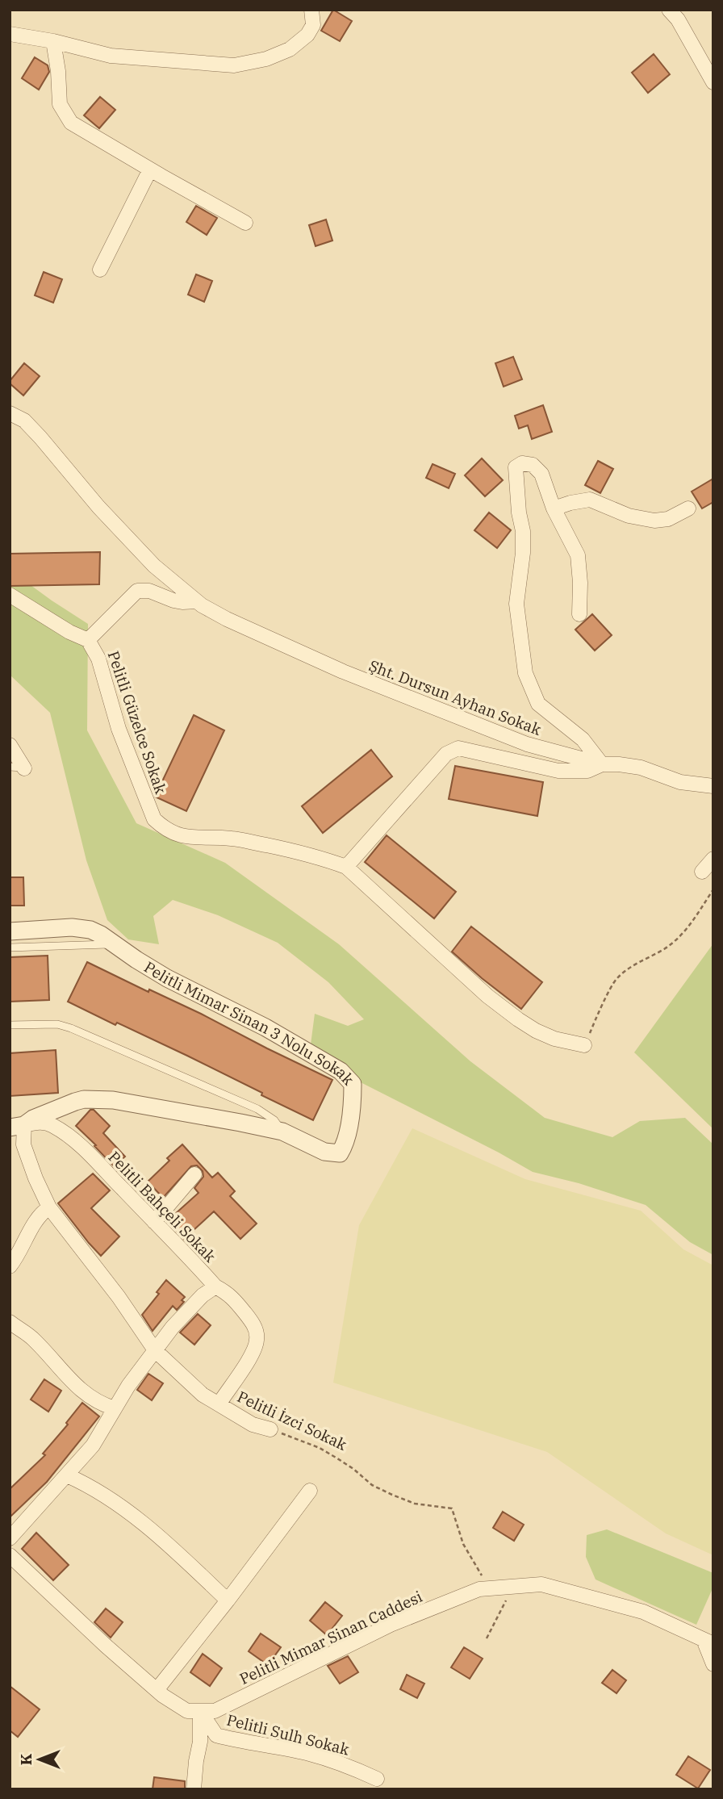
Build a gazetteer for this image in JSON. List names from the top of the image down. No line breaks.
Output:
{"streets":{"street":["Şht. Dursun Ayhan Sokak","Pelitli Güzelce Sokak","Pelitli Mimar Sinan 3 Nolu Sokak","Pelitli Bahçeli Sokak","Pelitli İzci Sokak","Pelitli Mimar Sinan Caddesi","Pelitli Sulh Sokak"]},"crossings":[["Şht. Dursun Ayhan Sokak","Pelitli Güzelce Sokak"],["Pelitli Mimar Sinan 3 Nolu Sokak","Pelitli Bahçeli Sokak"],["Pelitli Bahçeli Sokak","Pelitli İzci Sokak"],["Pelitli İzci Sokak","Pelitli Mimar Sinan Caddesi"],["Pelitli Mimar Sinan Caddesi","Pelitli Sulh Sokak"]],"north":"left"}
